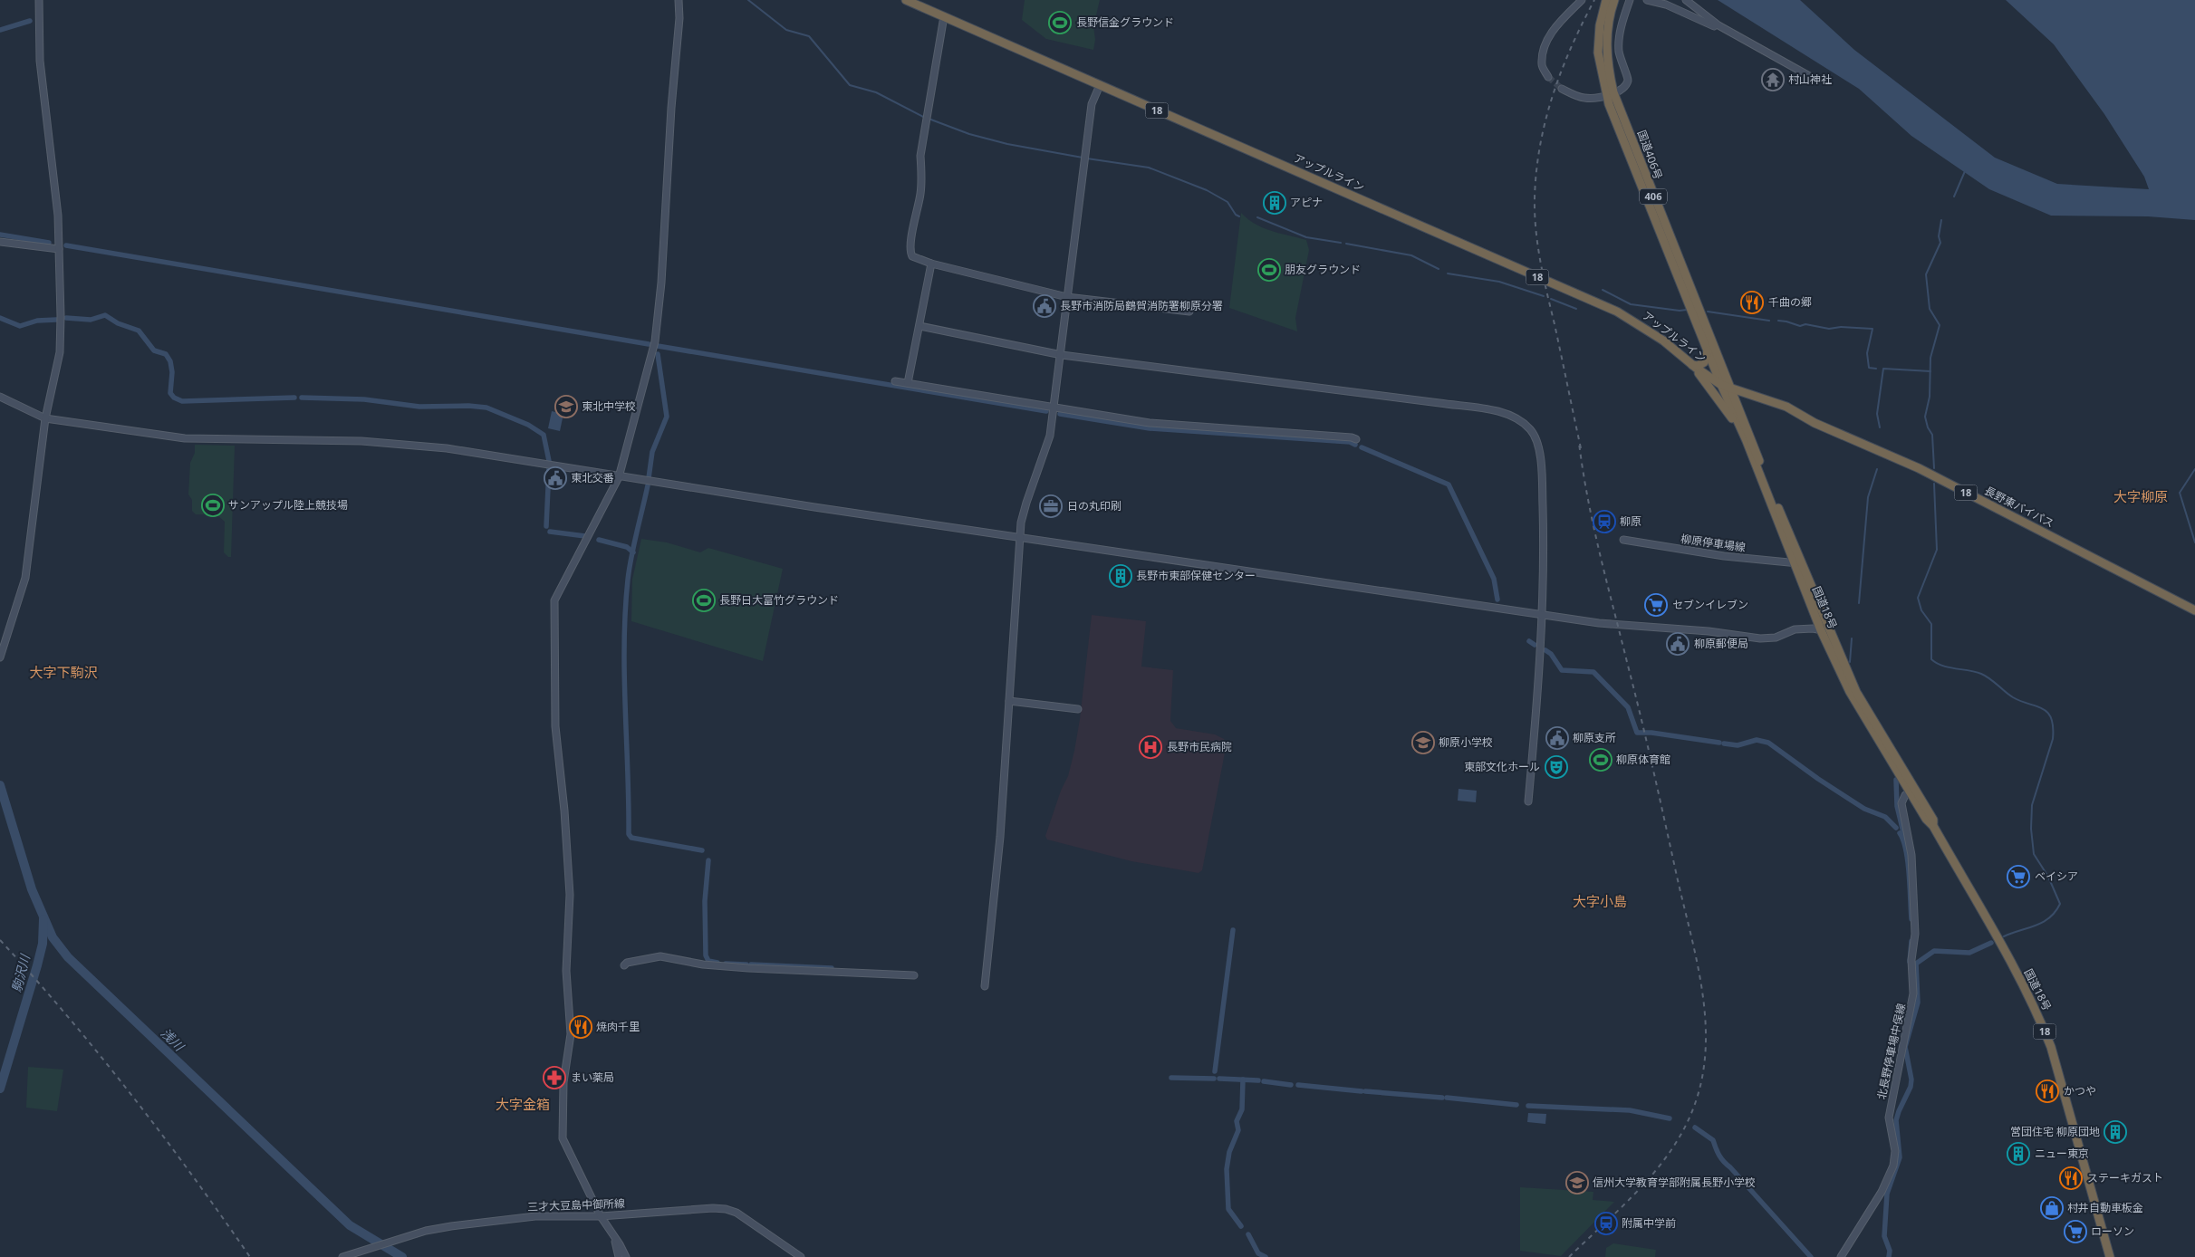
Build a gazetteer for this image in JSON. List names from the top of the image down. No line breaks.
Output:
{"streets":{"highway":["18","国道406号","アップルライン","406","長野東バイパス","国道18号"],"street":["柳原停車場線","北長野停車場中俣線","三才大豆島中御所線"]},"crossings":[["国道406号","アップルライン"],["国道406号","長野東バイパス"],["国道406号","国道18号"],["アップルライン","長野東バイパス"],["アップルライン","国道18号"],["長野東バイパス","国道18号"],["柳原停車場線","国道18号"],["国道18号","北長野停車場中俣線"]],"districts":["大字柳原","大字下駒沢","大字小島","大字金箱"],"water":["駒沢川","浅川"],"places":{"sports":["長野信金グラウンド","朋友グラウンド","サンアップル陸上競技場","長野日大富竹グラウンド","柳原体育館"],"temple":["村山神社"],"building":["アピナ","長野市東部保健センター","営団住宅 柳原団地","ニュー東京"],"restaurant":["千曲の郷","焼肉千里","かつや","ステーキガスト"],"public building":["長野市消防局鶴賀消防署柳原分署","東北交番","柳原郵便局","柳原支所"],"school or university":["東北中学校","柳原小学校","信州大学教育学部附属長野小学校"],"office":["日の丸印刷"],"station":["柳原","附属中学前"],"supermarket":["セブンイレブン","ベイシア","ローソン"],"hospital":["長野市民病院"],"theatre":["東部文化ホール"],"pharmacy":["まい薬局"],"shop":["村井自動車板金"]}}
